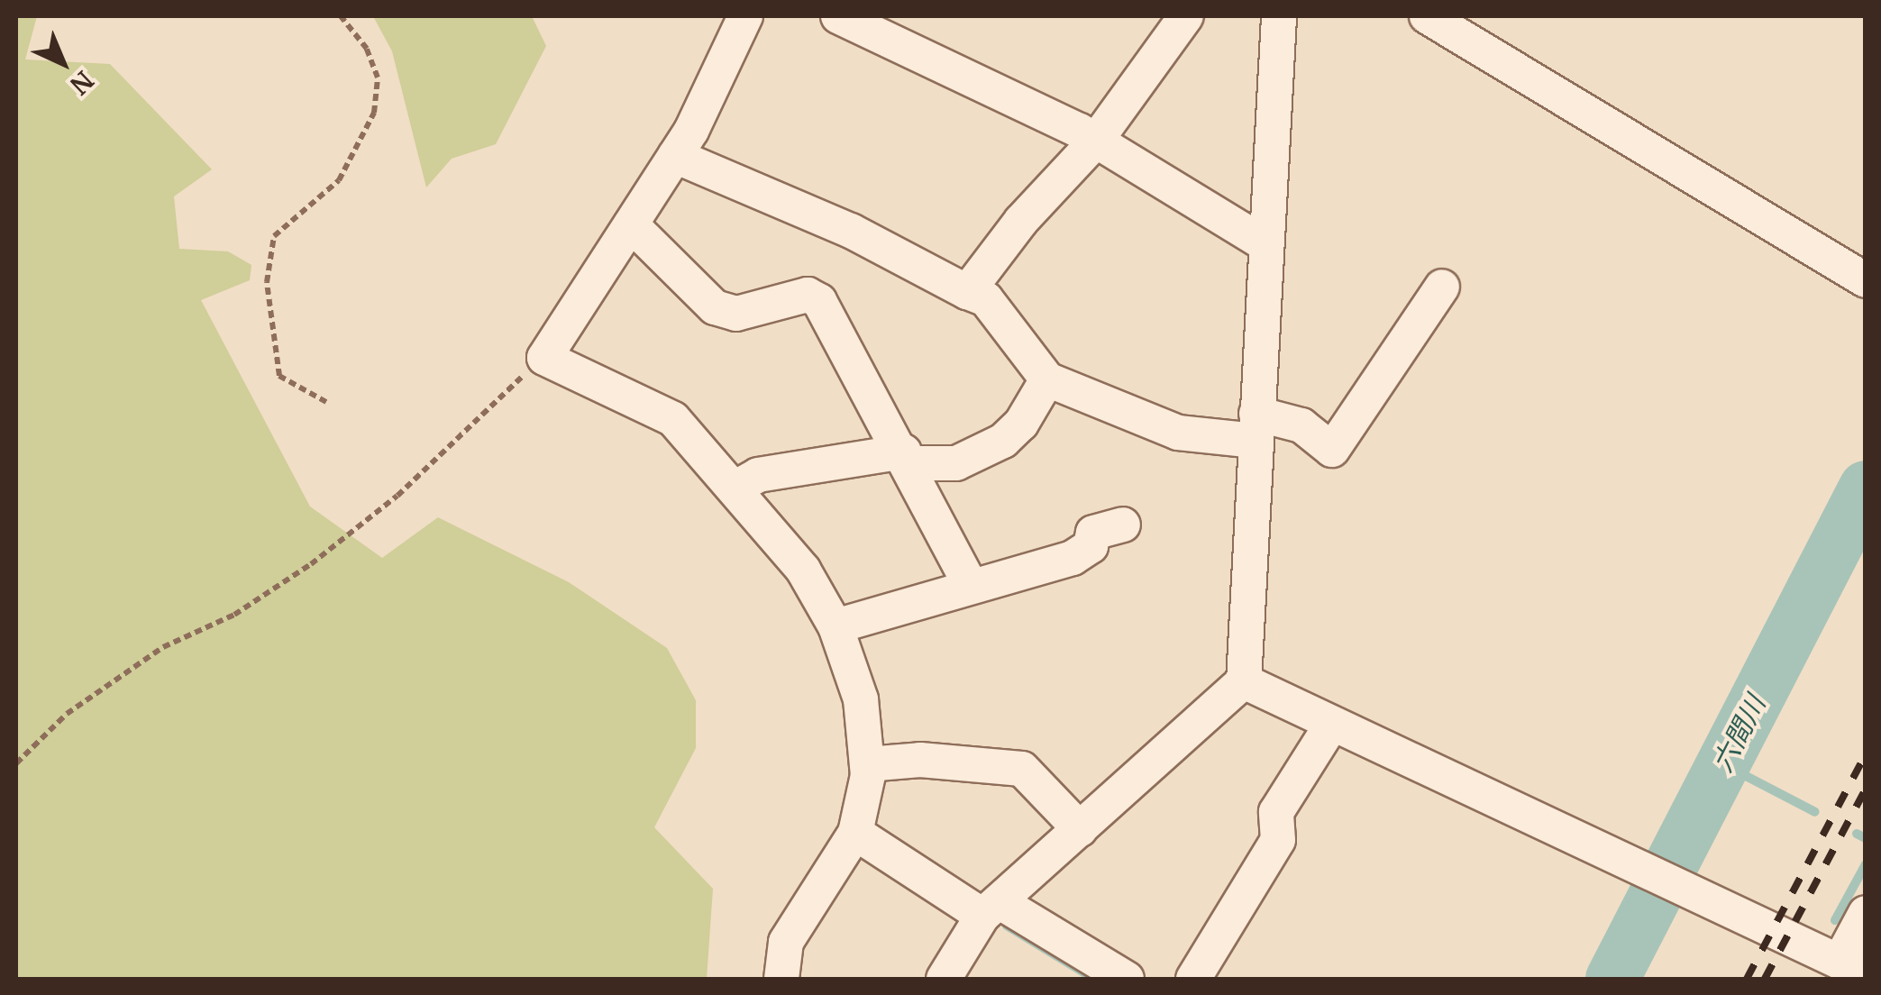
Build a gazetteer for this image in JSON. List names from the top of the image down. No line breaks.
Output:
{"water":["六間川"],"north":"bottom right"}
